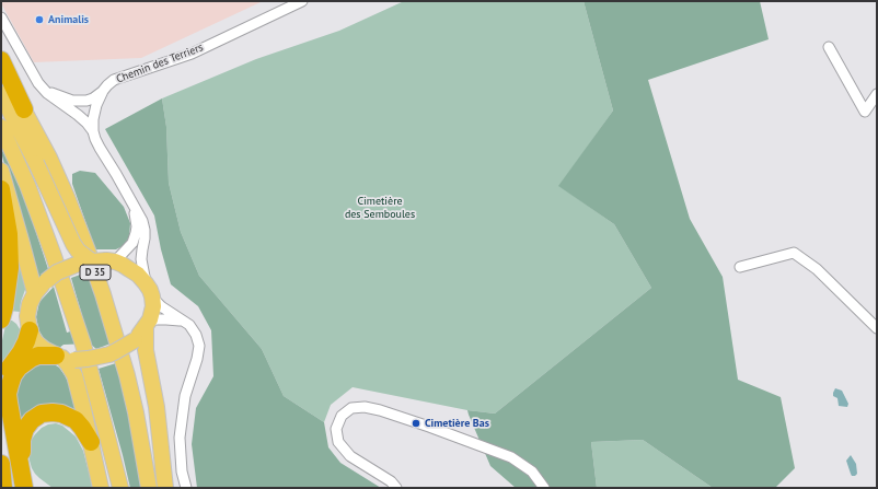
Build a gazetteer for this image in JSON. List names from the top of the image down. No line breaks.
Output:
{"streets":{"main road":["D 35"],"street":["Chemin des Terriers"]},"parks":["Cimetière des Semboules"],"places":["Animalis","Cimetière Bas"]}
